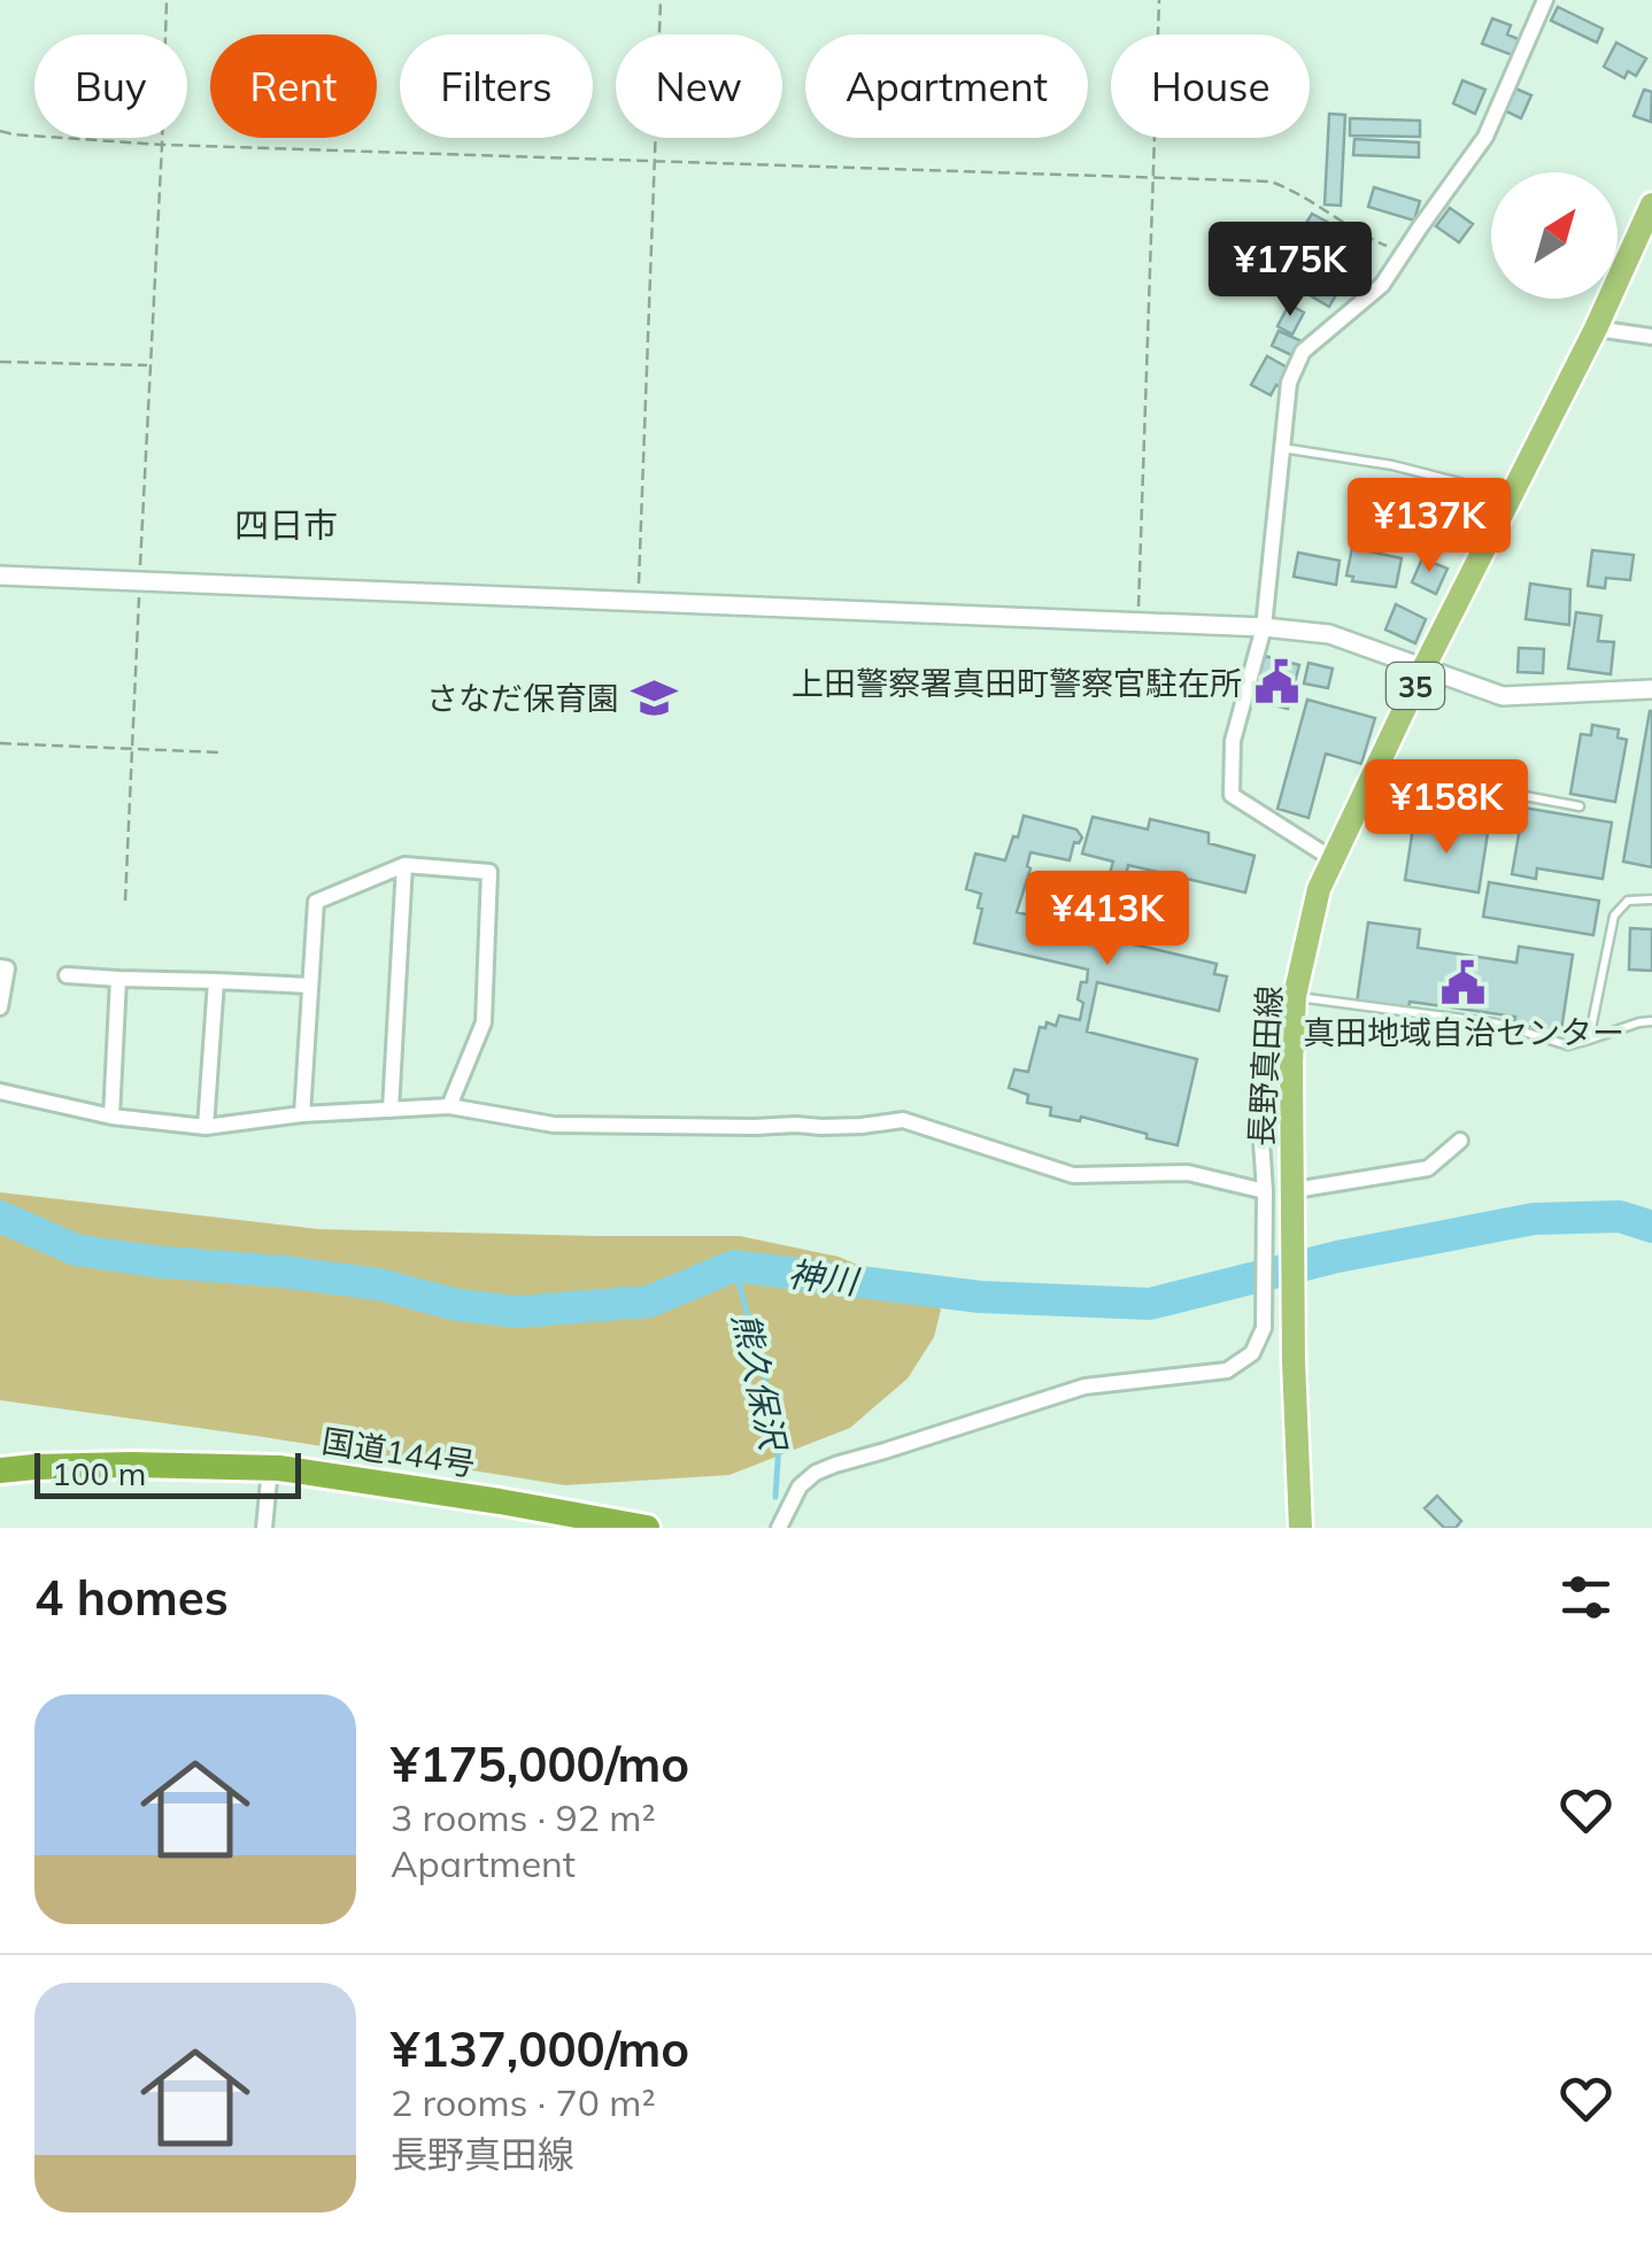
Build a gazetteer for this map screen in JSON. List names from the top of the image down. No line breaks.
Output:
{"streets":{"highway":["国道144号"],"main road":["35","長野真田線"]},"districts":["四日市"],"water":["神川","熊久保沢"],"places":{"public building":["上田警察署真田町警察官駐在所","真田地域自治センター"],"school or university":["さなだ保育園"]},"scale_bar":"100 m","north":"top right","page":{"chip":["Buy","Rent","Filters","New","Apartment","House"],"price":["¥175K","¥137K","¥158K","¥413K"],"scale":"100 m","heading":"4 homes","list":[{"name":"¥175,000/mo","note":"3 rooms · 92 m² · Apartment"},{"name":"¥137,000/mo","note":"2 rooms · 70 m² · 長野真田線"}]}}
